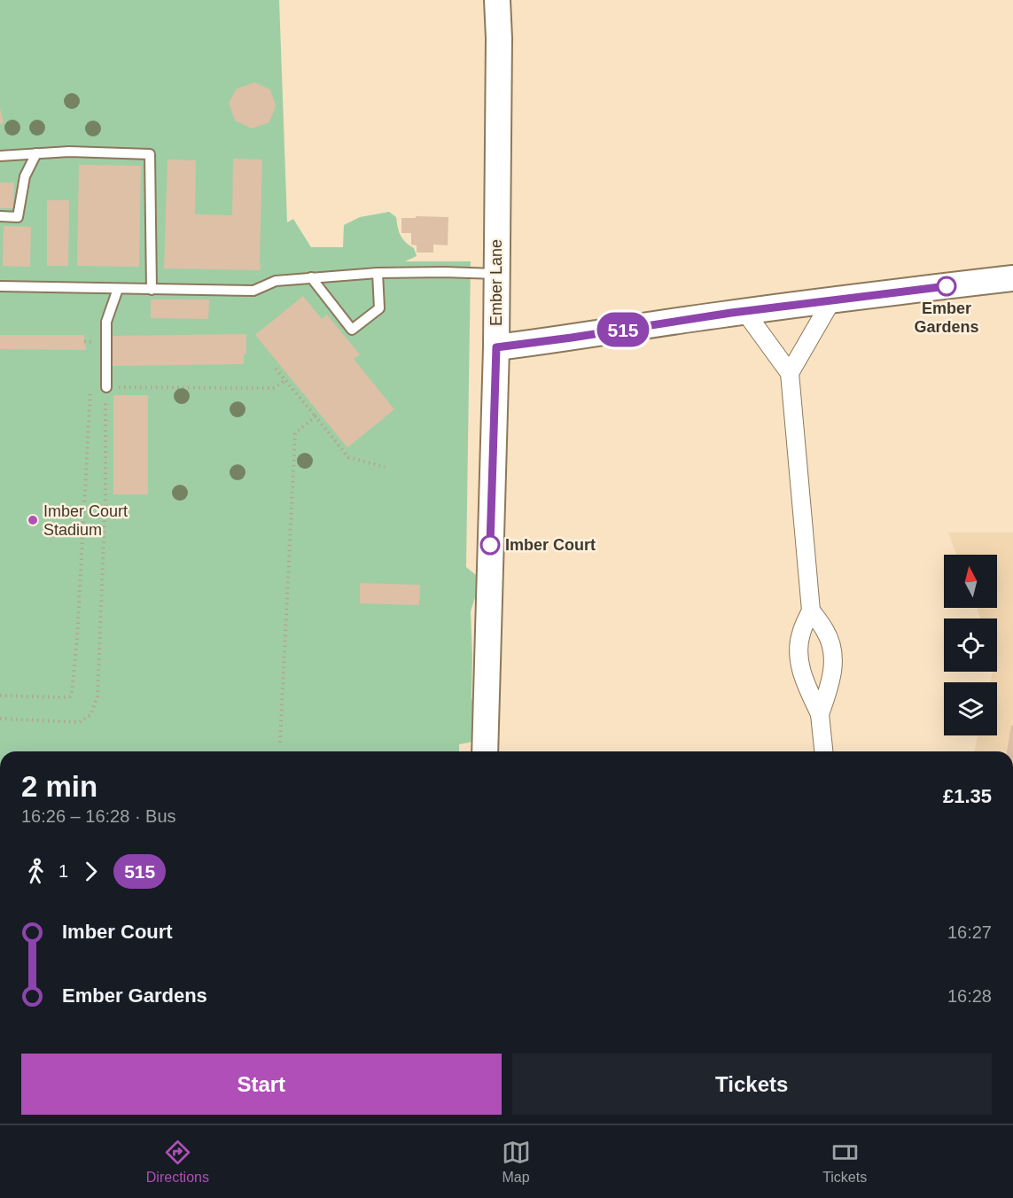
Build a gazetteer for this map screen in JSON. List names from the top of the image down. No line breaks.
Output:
{"streets":{"main road":["Ember Lane"]},"places":["Ember Gardens","Imber Court Stadium","Imber Court"],"lines":["bus line 515"],"north":"top","page":{"on_map":"515","heading":["2 min","16:26 – 16:28 · Bus","£1.35"],"legs":["1","515"],"list":[{"name":"Imber Court","value":"16:27"},{"name":"Ember Gardens","value":"16:28"}],"buttons":["Start","Tickets"],"tabs":["Directions","Map","Tickets"]}}
